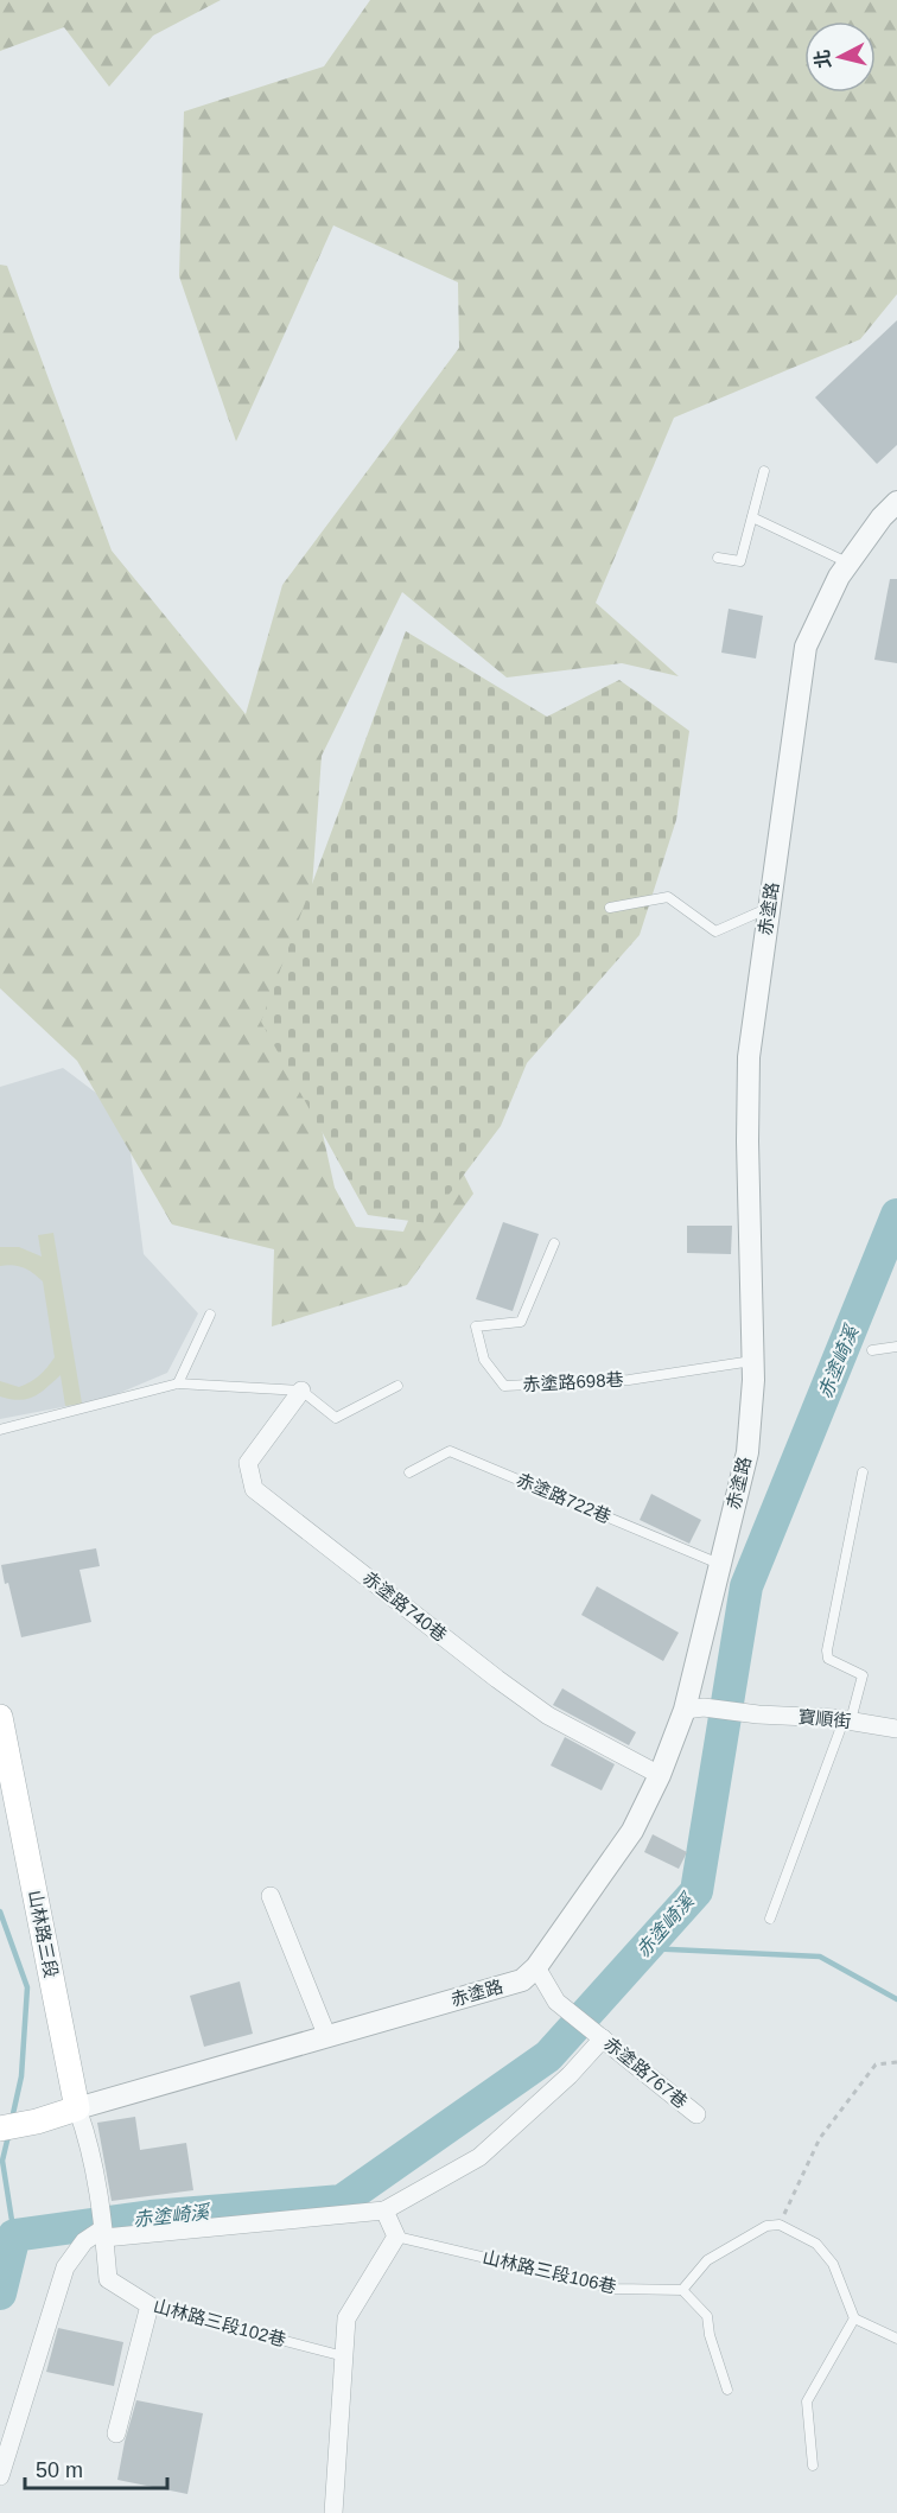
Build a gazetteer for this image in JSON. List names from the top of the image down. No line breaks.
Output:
{"streets":{"main road":["山林路三段"],"street":["赤塗路","赤塗路740巷","寶順街","赤塗路767巷","山林路三段102巷"],"lane":["赤塗路698巷","赤塗路722巷","山林路三段106巷"]},"crossings":[["赤塗路","赤塗路698巷"],["赤塗路","赤塗路722巷"],["赤塗路","赤塗路740巷"],["赤塗路","寶順街"],["赤塗路","山林路三段"],["赤塗路","赤塗路767巷"]],"water":["赤塗崎溪"],"scale_bar":"50 m","north":"left"}
